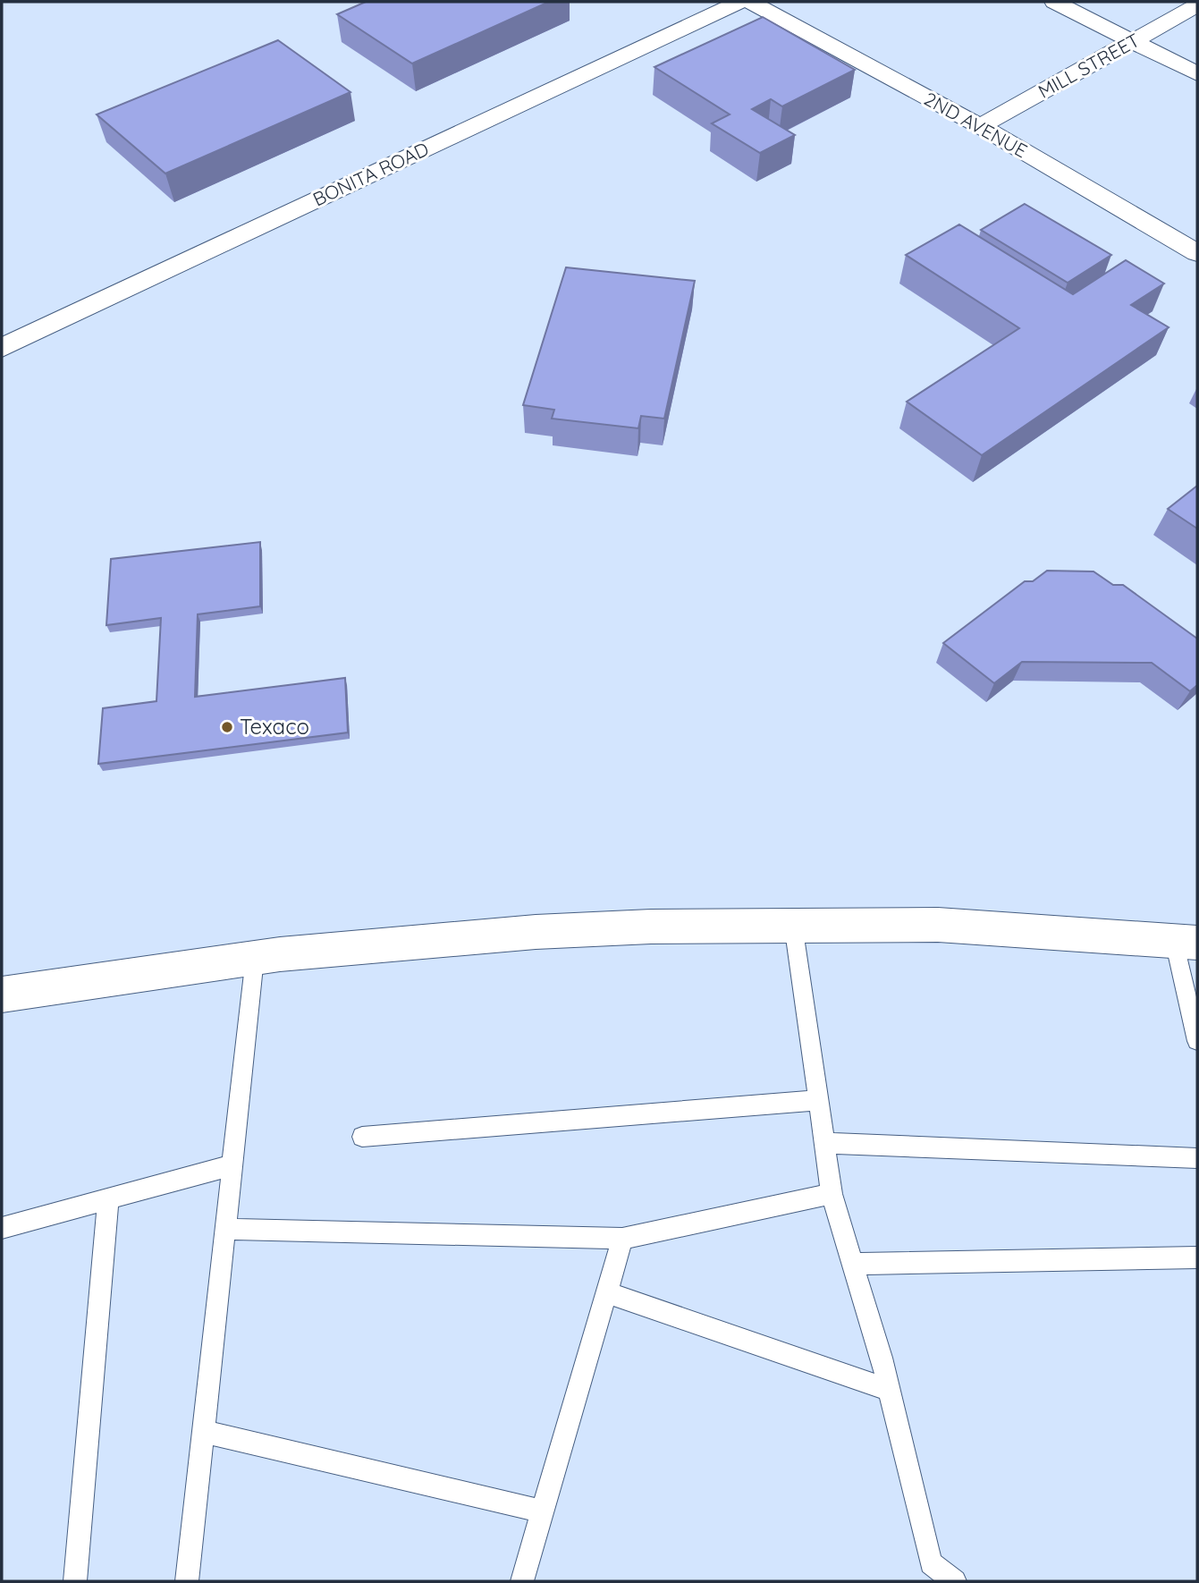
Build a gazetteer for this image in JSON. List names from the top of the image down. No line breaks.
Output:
{"streets":{"street":["MILL STREET","2ND AVENUE","BONITA ROAD"]},"crossings":[["MILL STREET","2ND AVENUE"]],"places":["Texaco"]}
